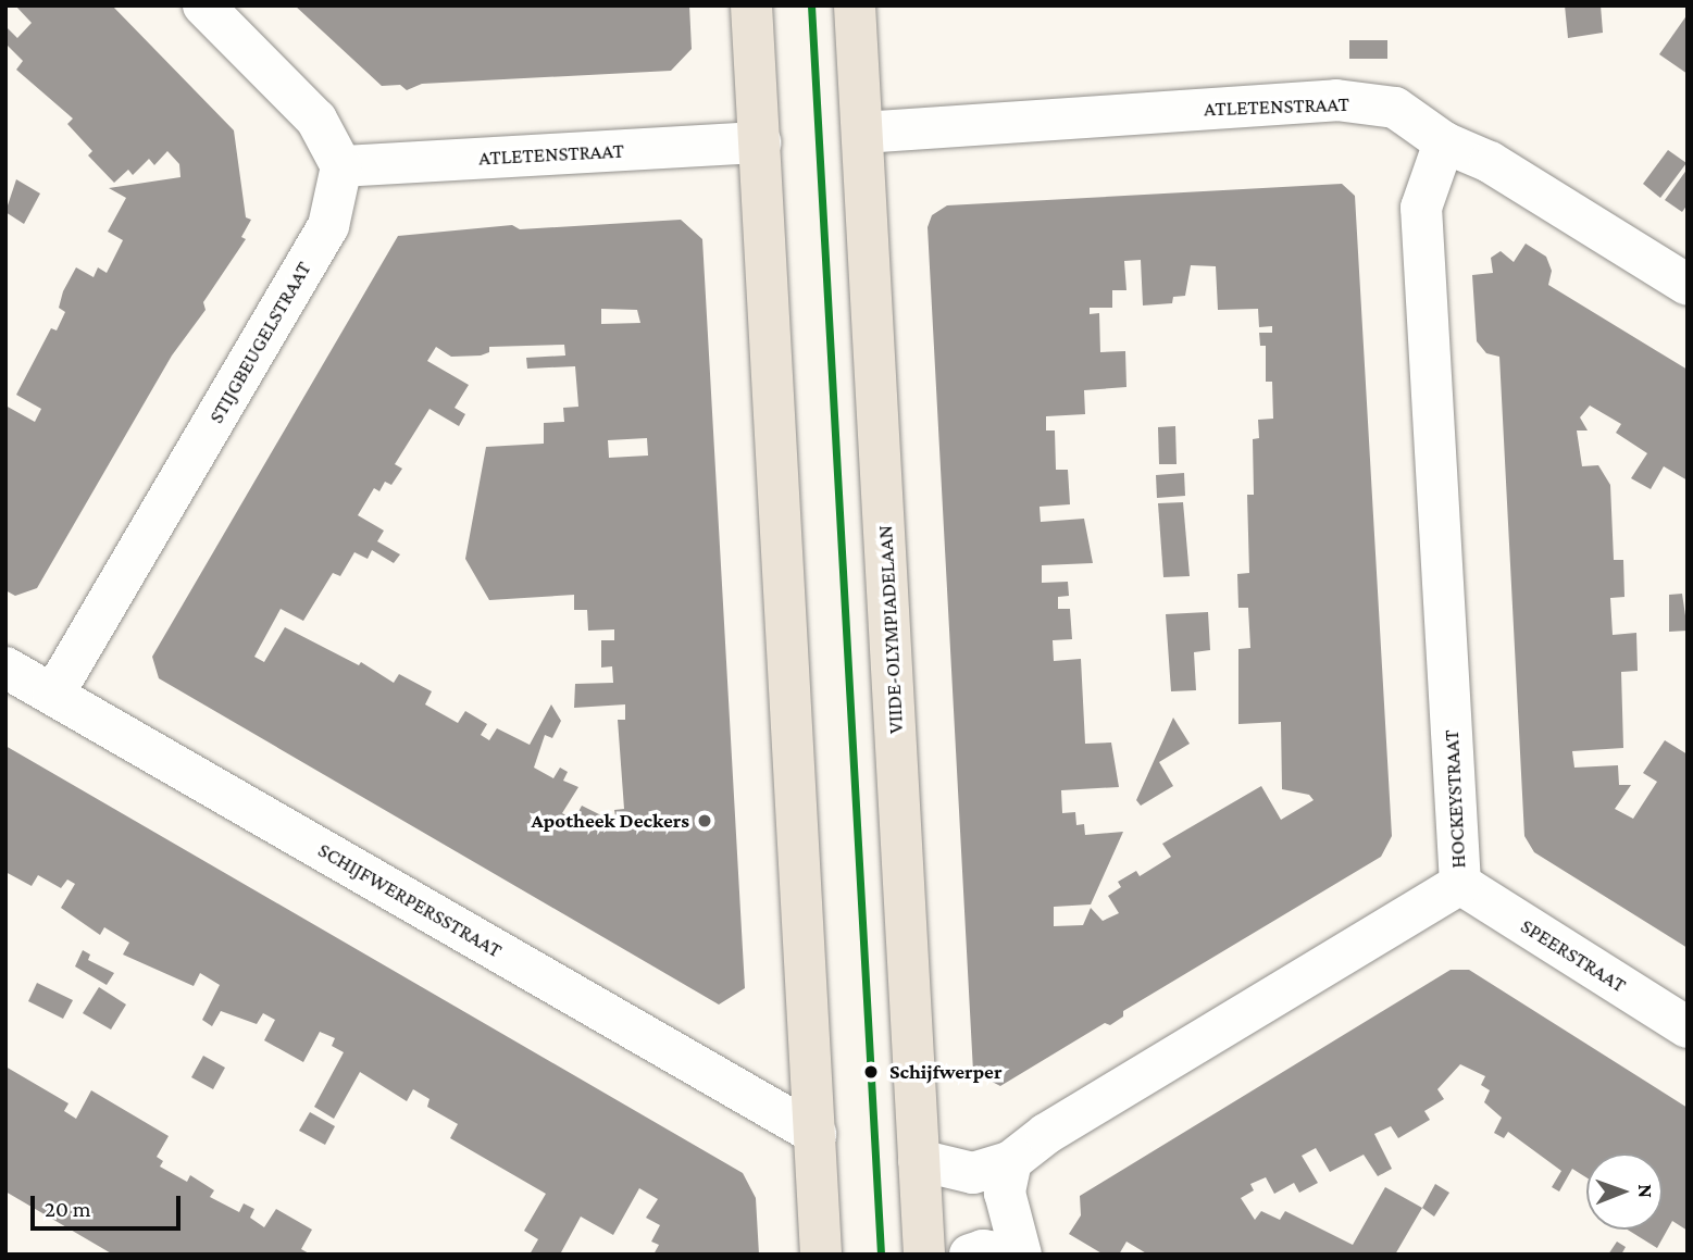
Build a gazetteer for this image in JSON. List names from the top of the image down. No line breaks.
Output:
{"streets":{"main road":["VIIDE-OLYMPIADELAAN"],"street":["ATLETENSTRAAT","STIJGBEUGELSTRAAT","HOCKEYSTRAAT","SCHIJFWERPERSSTRAAT","SPEERSTRAAT"]},"crossings":[["ATLETENSTRAAT","STIJGBEUGELSTRAAT"],["ATLETENSTRAAT","VIIDE-OLYMPIADELAAN"],["ATLETENSTRAAT","HOCKEYSTRAAT"],["STIJGBEUGELSTRAAT","SCHIJFWERPERSSTRAAT"],["VIIDE-OLYMPIADELAAN","HOCKEYSTRAAT"],["HOCKEYSTRAAT","SPEERSTRAAT"]],"places":["Apotheek Deckers","Schijfwerper"],"scale_bar":"20 m","north":"right"}
